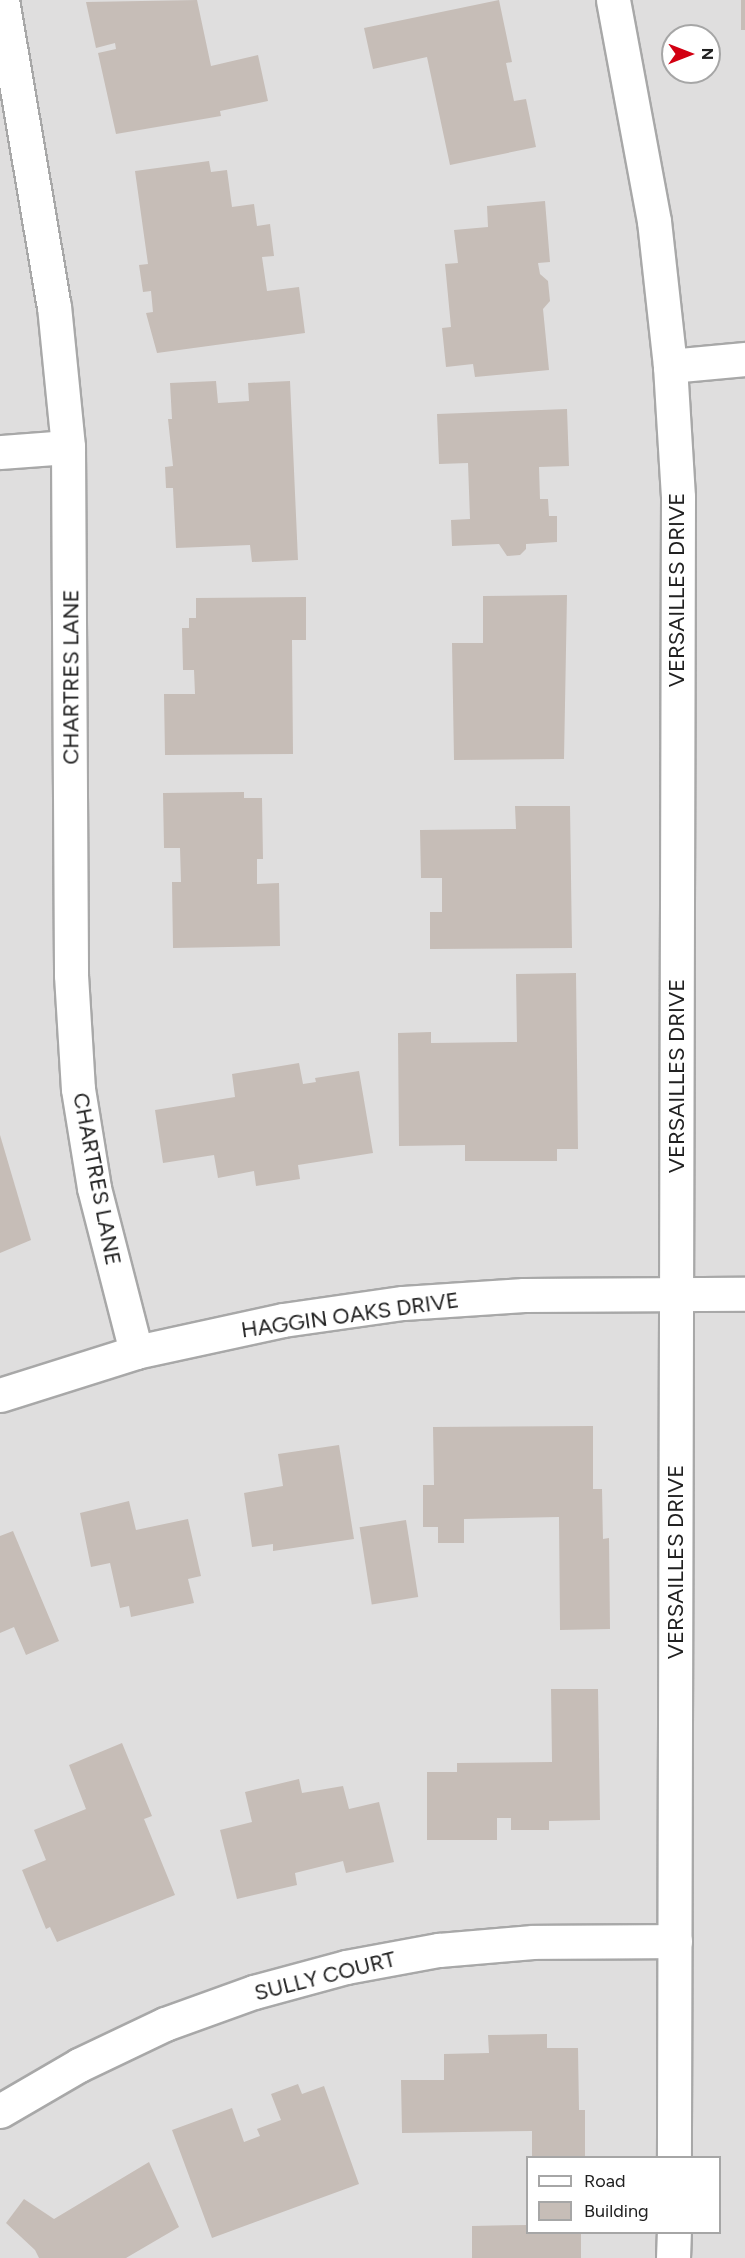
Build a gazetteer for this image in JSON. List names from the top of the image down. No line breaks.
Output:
{"streets":{"street":["VERSAILLES DRIVE","CHARTRES LANE","HAGGIN OAKS DRIVE","SULLY COURT"]},"crossings":[["VERSAILLES DRIVE","HAGGIN OAKS DRIVE"],["VERSAILLES DRIVE","SULLY COURT"],["CHARTRES LANE","HAGGIN OAKS DRIVE"]],"legend":["Road","Building"],"north":"right"}
